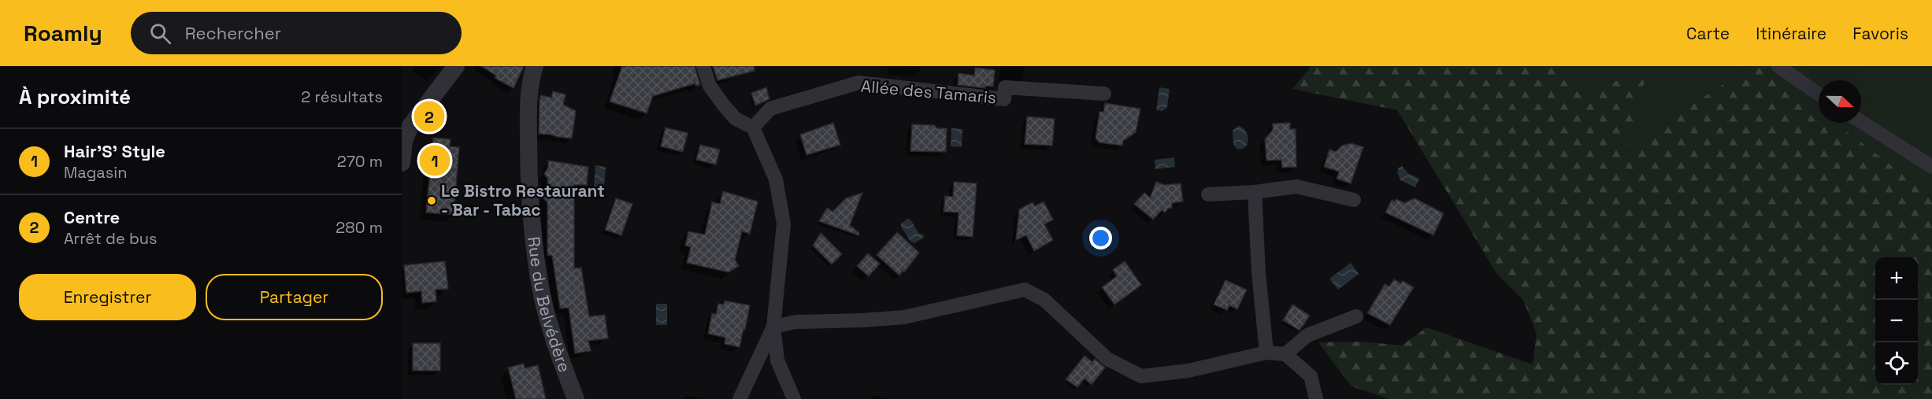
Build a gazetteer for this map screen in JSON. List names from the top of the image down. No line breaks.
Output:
{"streets":{"street":["Allée des Tamaris","Rue du Belvédère"]},"places":["Le Bistro Restaurant - Bar - Tabac"],"north":"right","page":{"header":"Roamly","search":"Rechercher","nav":["Carte","Itinéraire","Favoris"],"heading":["À proximité","2 résultats"],"pins":["2","1"],"list":[{"mark":"1","name":"Hair'S' Style","note":"Magasin","value":"270 m"},{"mark":"2","name":"Centre","note":"Arrêt de bus","value":"280 m"}],"map_buttons":["+","−"],"buttons":["Enregistrer","Partager"]}}
